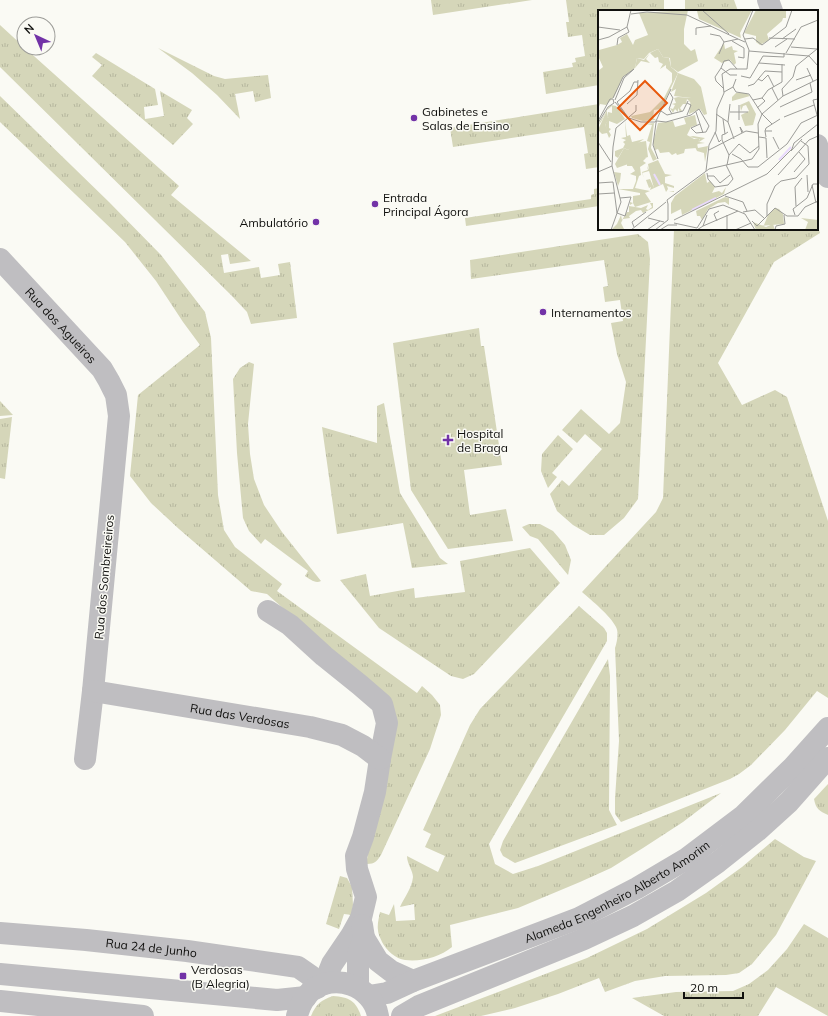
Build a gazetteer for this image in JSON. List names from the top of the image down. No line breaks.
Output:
{"streets":{"street":["Rua dos Agueiros","Rua dos Sombreireiros","Rua das Verdosas","Alameda Engenheiro Alberto Amorim","Rua 24 de Junho"]},"crossings":[["Rua dos Agueiros","Rua dos Sombreireiros"],["Rua dos Sombreireiros","Rua das Verdosas"]],"places":{"other":["Gabinetes e Salas de Ensino","Entrada Principal Ágora","Ambulatório","Internamentos"],"health":["Hospital de Braga"],"transit":["Verdosas (B Alegria)"]},"scale_bar":"20 m","north":"top left"}
